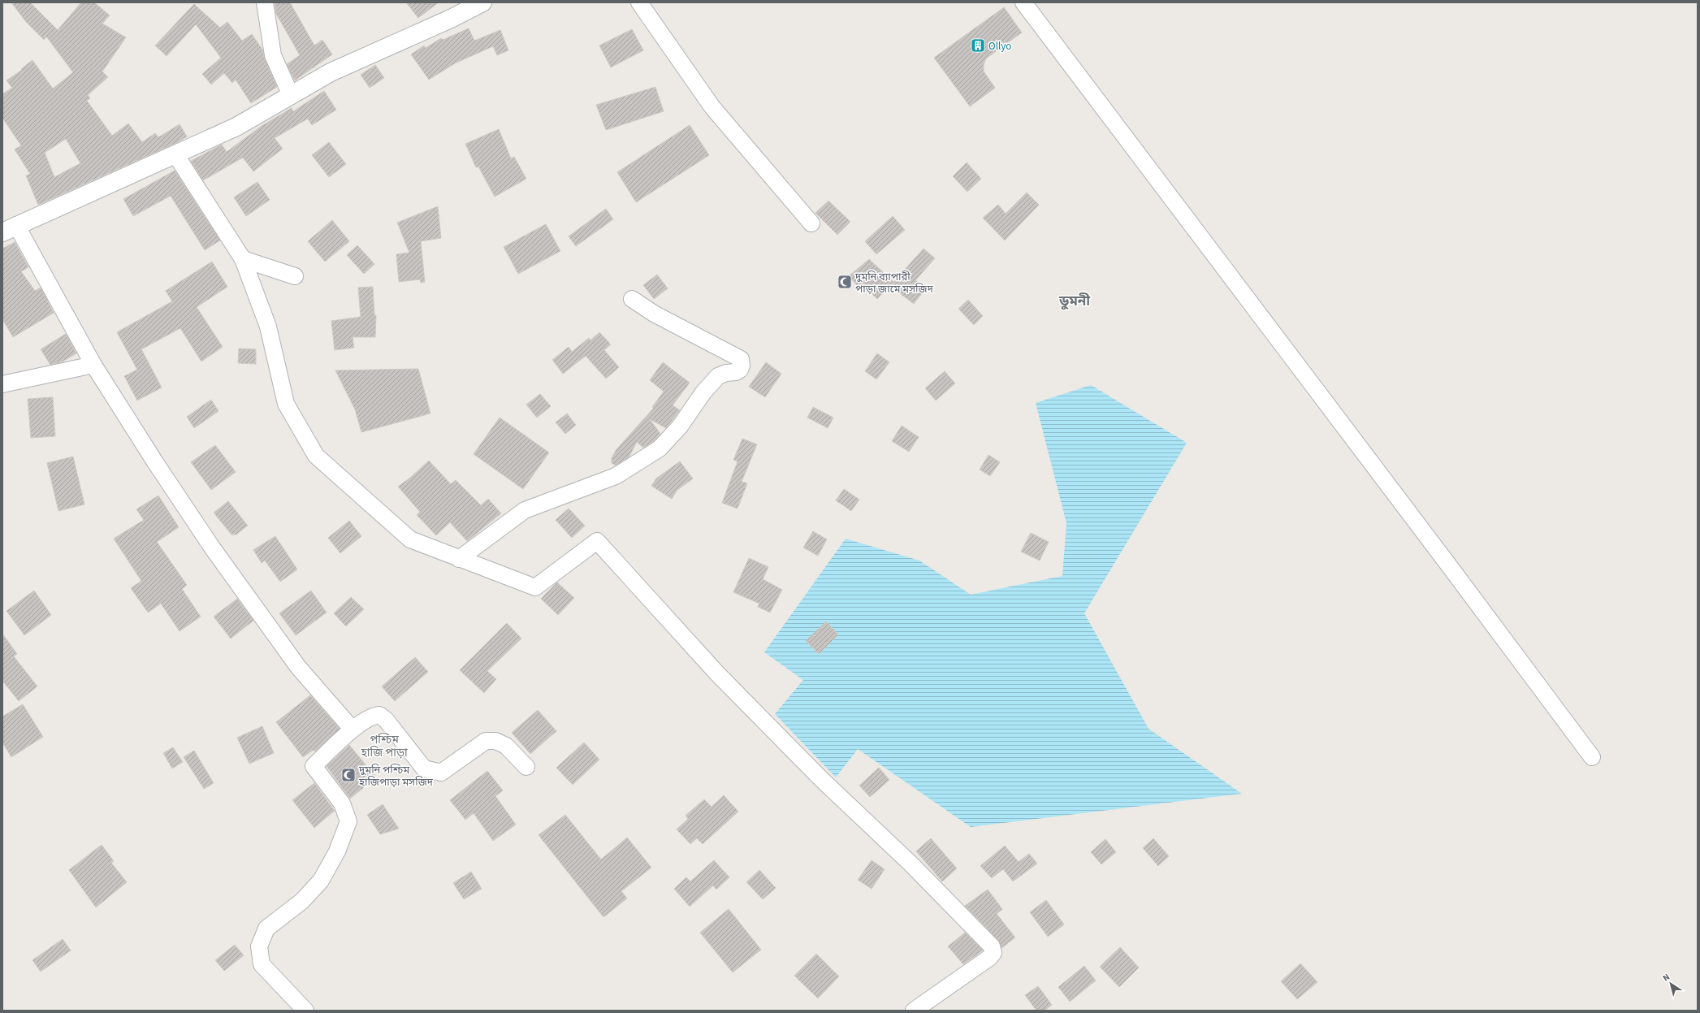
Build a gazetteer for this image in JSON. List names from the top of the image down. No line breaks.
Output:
{"districts":["ডুমনী","পশ্চিম হাজি পাড়া"],"places":{"building":["Ollyo"],"mosque":["দুমনি ব্যাপারী পাড়া জামে মসজিদ","দুমনি পশ্চিম হাজিপাড়া মসজিদ"]},"north":"top left"}
